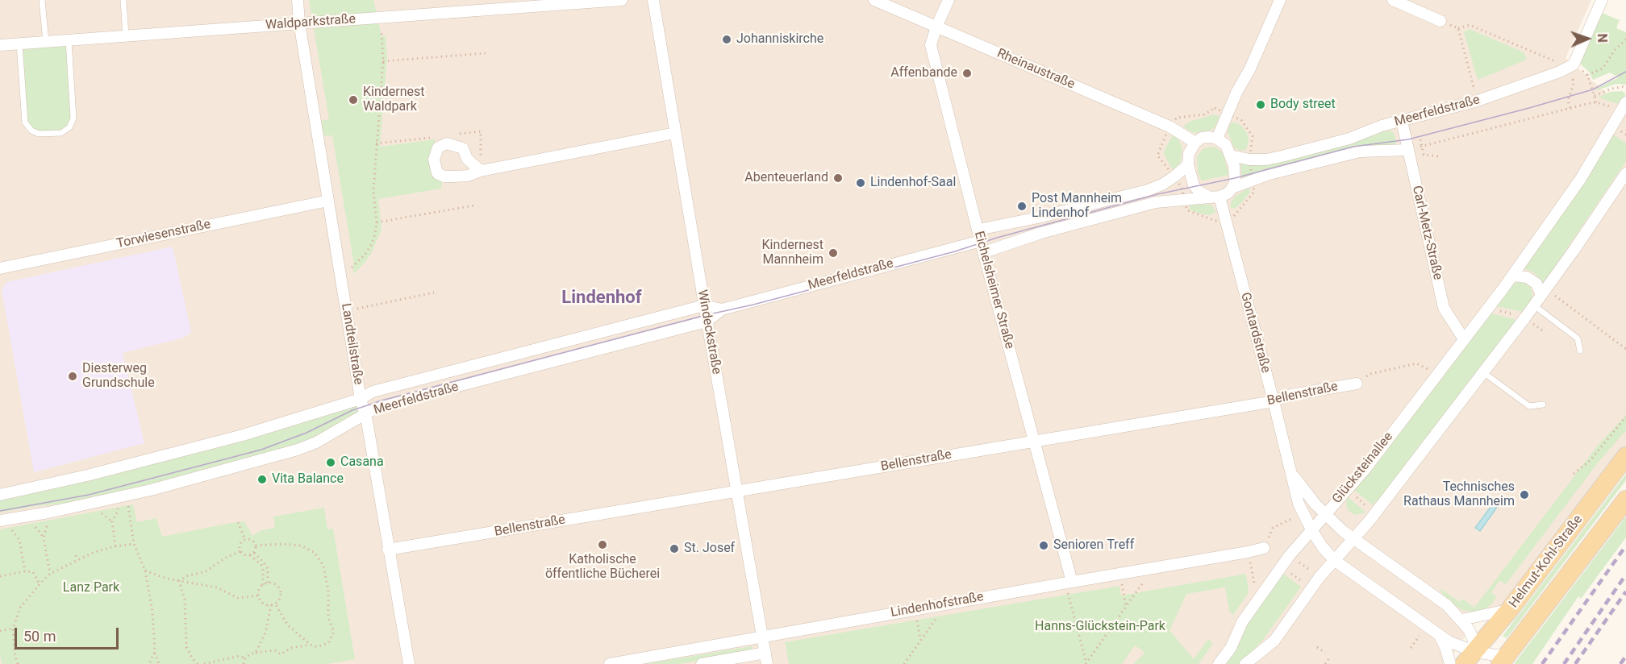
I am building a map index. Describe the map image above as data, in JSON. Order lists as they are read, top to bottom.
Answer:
{
  "streets": {
    "main road": ["Helmut-Kohl-Straße"],
    "street": [
      "Waldparkstraße",
      "Rheinaustraße",
      "Meerfeldstraße",
      "Carl-Metz-Straße",
      "Torwiesenstraße",
      "Eichelsheimer Straße",
      "Windeckstraße",
      "Gontardstraße",
      "Landteilstraße",
      "Bellenstraße",
      "Glücksteinallee",
      "Lindenhofstraße"
    ]
  },
  "crossings": [
    ["Waldparkstraße", "Landteilstraße"],
    ["Rheinaustraße", "Meerfeldstraße"],
    ["Rheinaustraße", "Eichelsheimer Straße"],
    ["Rheinaustraße", "Gontardstraße"],
    ["Meerfeldstraße", "Carl-Metz-Straße"],
    ["Meerfeldstraße", "Eichelsheimer Straße"],
    ["Meerfeldstraße", "Windeckstraße"],
    ["Meerfeldstraße", "Gontardstraße"],
    ["Meerfeldstraße", "Landteilstraße"],
    ["Carl-Metz-Straße", "Glücksteinallee"],
    ["Torwiesenstraße", "Landteilstraße"],
    ["Eichelsheimer Straße", "Bellenstraße"],
    ["Eichelsheimer Straße", "Lindenhofstraße"],
    ["Windeckstraße", "Bellenstraße"],
    ["Windeckstraße", "Lindenhofstraße"],
    ["Gontardstraße", "Bellenstraße"],
    ["Gontardstraße", "Glücksteinallee"],
    ["Gontardstraße", "Helmut-Kohl-Straße"],
    ["Landteilstraße", "Bellenstraße"],
    ["Bellenstraße", "Glücksteinallee"]
  ],
  "districts": ["Lindenhof"],
  "parks": ["Lanz Park", "Hanns-Glückstein-Park"],
  "places": [
    "Johanniskirche",
    "Affenbande",
    "Kindernest Waldpark",
    "Body street",
    "Abenteuerland",
    "Lindenhof-Saal",
    "Post Mannheim Lindenhof",
    "Kindernest Mannheim",
    "Diesterweg Grundschule",
    "Casana",
    "Vita Balance",
    "Technisches Rathaus Mannheim",
    "Katholische öffentliche Bücherei",
    "Senioren Treff",
    "St. Josef"
  ],
  "scale_bar": "50 m",
  "north": "right"
}
